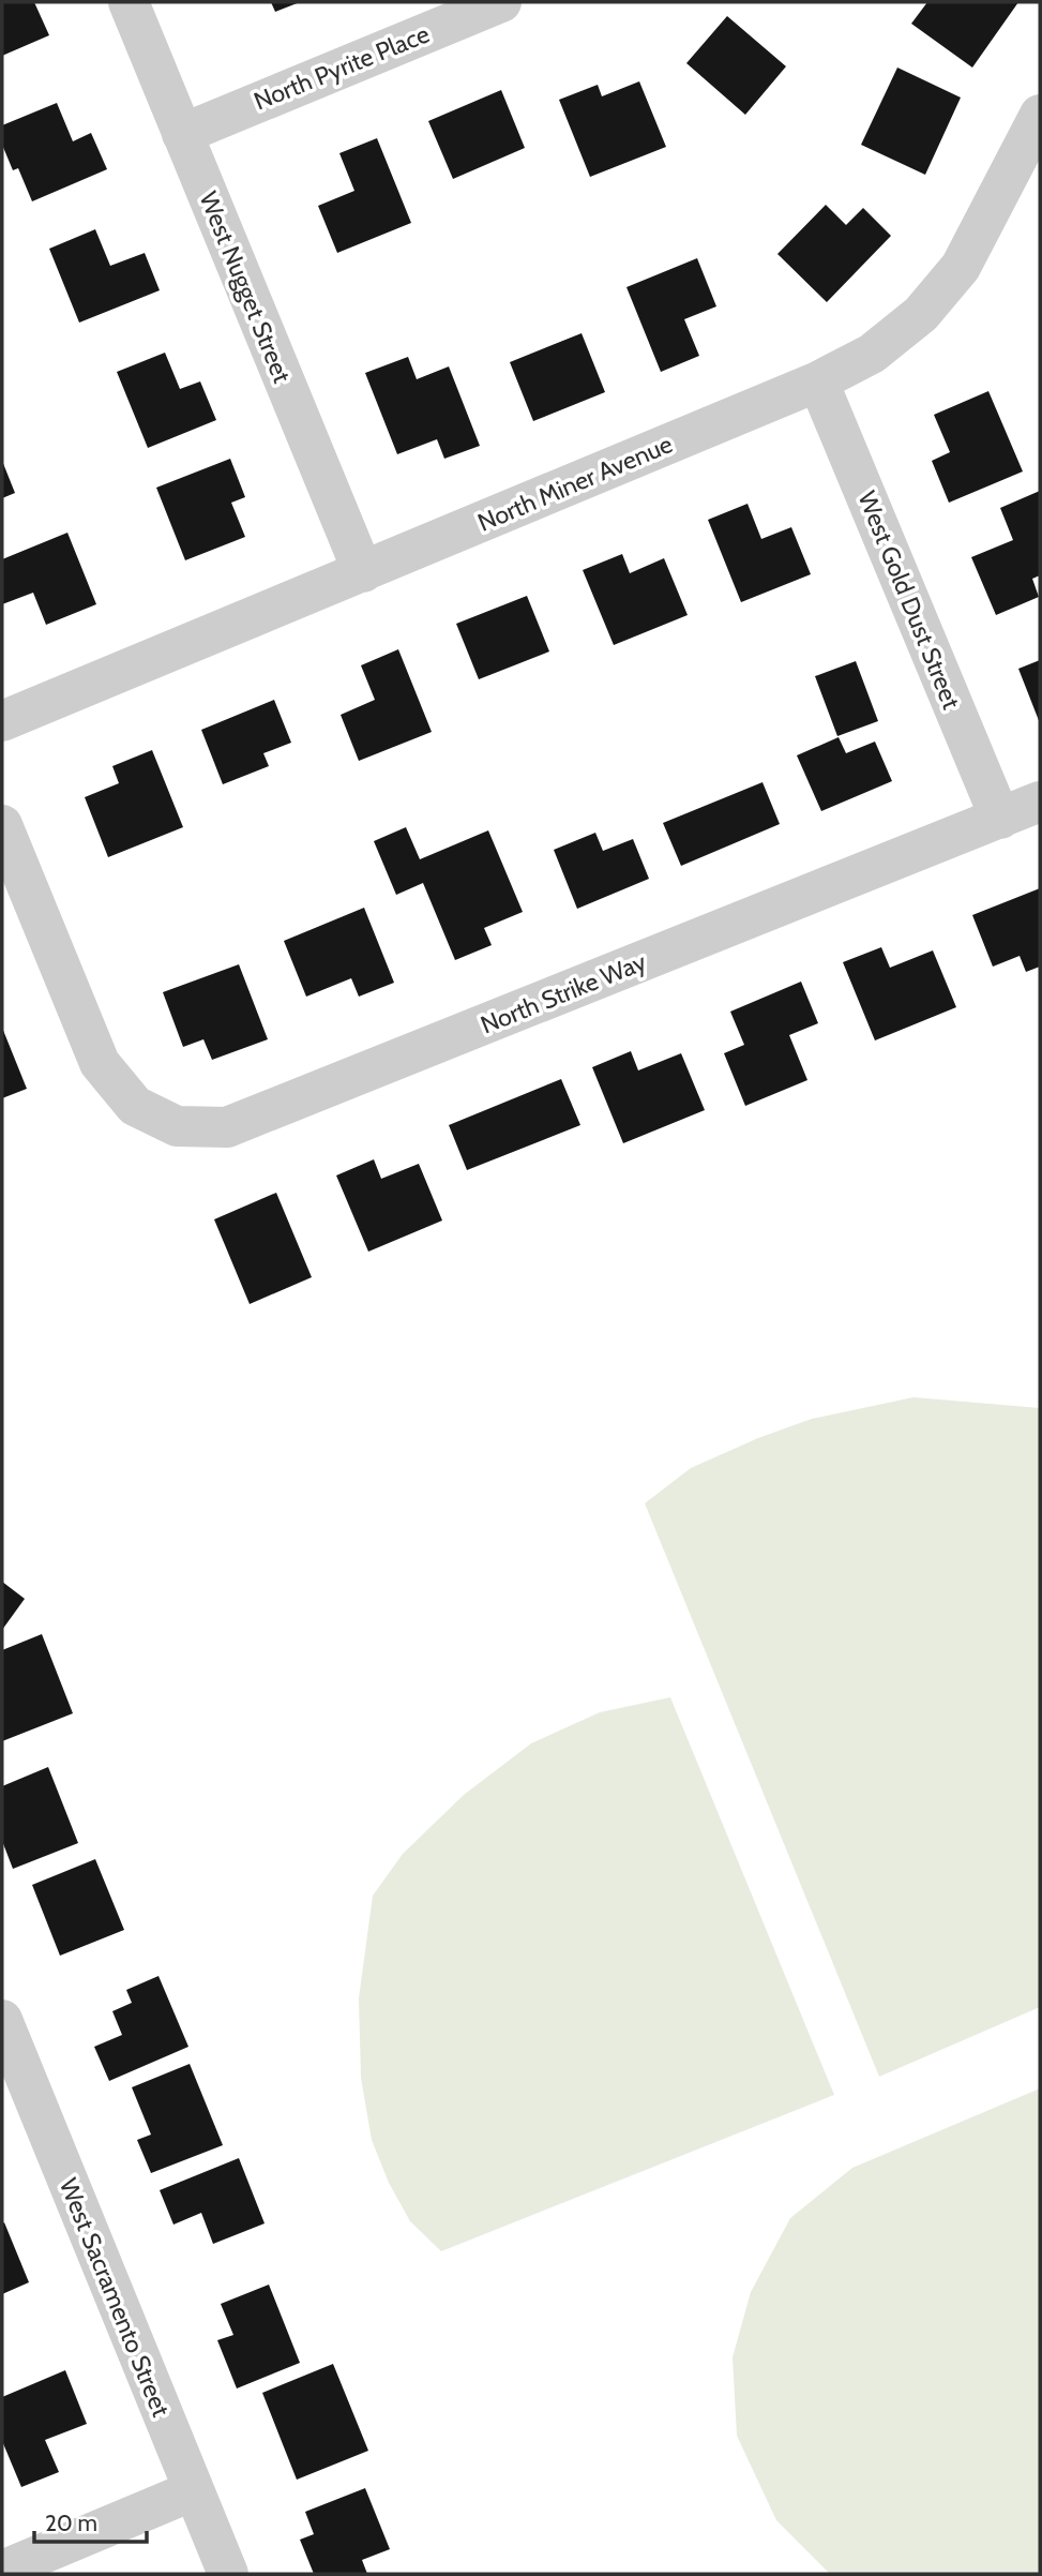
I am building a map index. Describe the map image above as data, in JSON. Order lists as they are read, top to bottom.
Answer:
{
  "streets": {
    "street": [
      "North Pyrite Place",
      "West Nugget Street",
      "North Miner Avenue",
      "West Gold Dust Street",
      "North Strike Way",
      "West Sacramento Street"
    ]
  },
  "crossings": [
    ["North Pyrite Place", "West Nugget Street"],
    ["West Nugget Street", "North Miner Avenue"],
    ["North Miner Avenue", "West Gold Dust Street"],
    ["West Gold Dust Street", "North Strike Way"]
  ],
  "scale_bar": "20 m"
}
